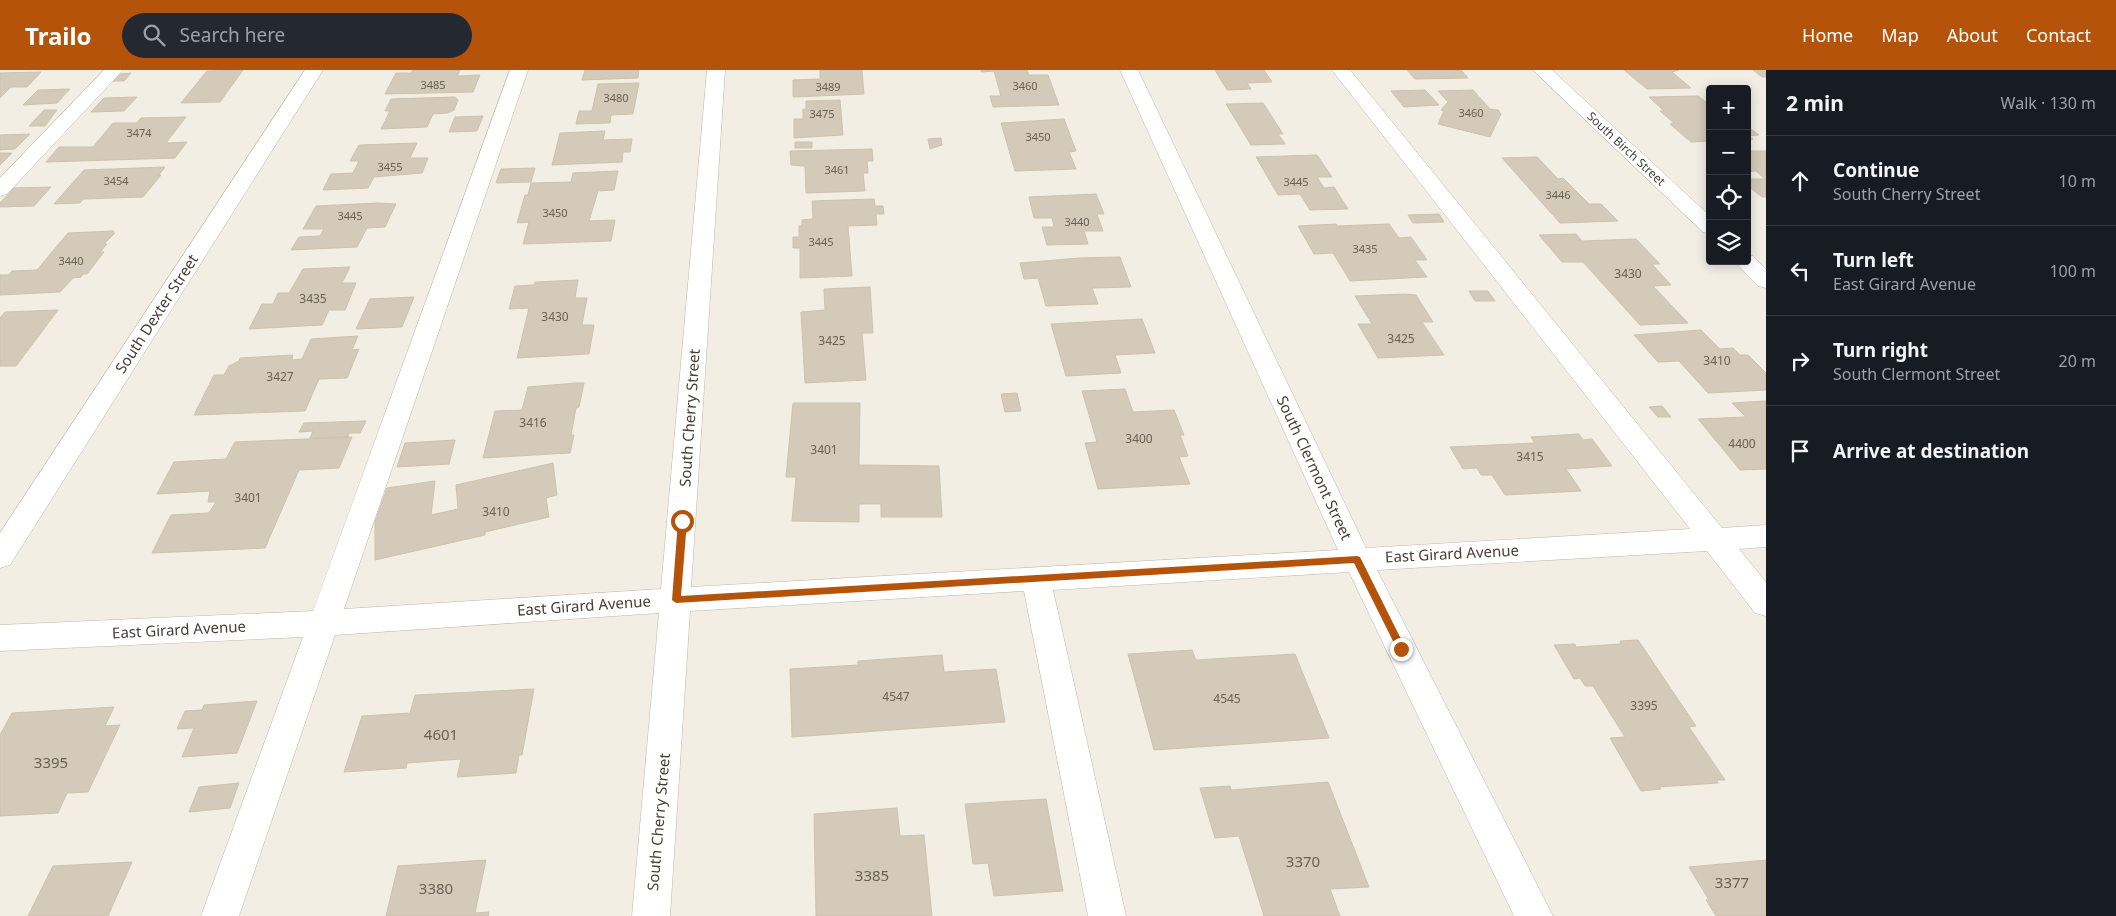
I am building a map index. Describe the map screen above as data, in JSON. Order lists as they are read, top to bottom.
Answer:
{
  "streets": {
    "street": [
      "South Birch Street",
      "South Dexter Street",
      "South Cherry Street",
      "South Clermont Street",
      "East Girard Avenue"
    ]
  },
  "crossings": [
    ["South Cherry Street", "East Girard Avenue"],
    ["South Clermont Street", "East Girard Avenue"]
  ],
  "house_numbers": [
    "3485",
    "3460",
    "3489",
    "3480",
    "3460",
    "3475",
    "3474",
    "3450",
    "3455",
    "3461",
    "3454",
    "3445",
    "3446",
    "3450",
    "3445",
    "3440",
    "3445",
    "3435",
    "3440",
    "3430",
    "3435",
    "3430",
    "3425",
    "3425",
    "3410",
    "3427",
    "3416",
    "3400",
    "4400",
    "3401",
    "3415",
    "3401",
    "3410",
    "4547",
    "4545",
    "3395",
    "4601",
    "3395",
    "3370",
    "3385",
    "3377",
    "3380"
  ],
  "page": {
    "header": "Trailo",
    "search": "Search here",
    "nav": [
      "Home",
      "Map",
      "About",
      "Contact"
    ],
    "heading": ["2 min", "Walk · 130 m"],
    "map_buttons": ["+", "−"],
    "list": [
      ["Continue", "South Cherry Street", "10 m"],
      ["Turn left", "East Girard Avenue", "100 m"],
      ["Turn right", "South Clermont Street", "20 m"],
      "Arrive at destination"
    ]
  }
}
